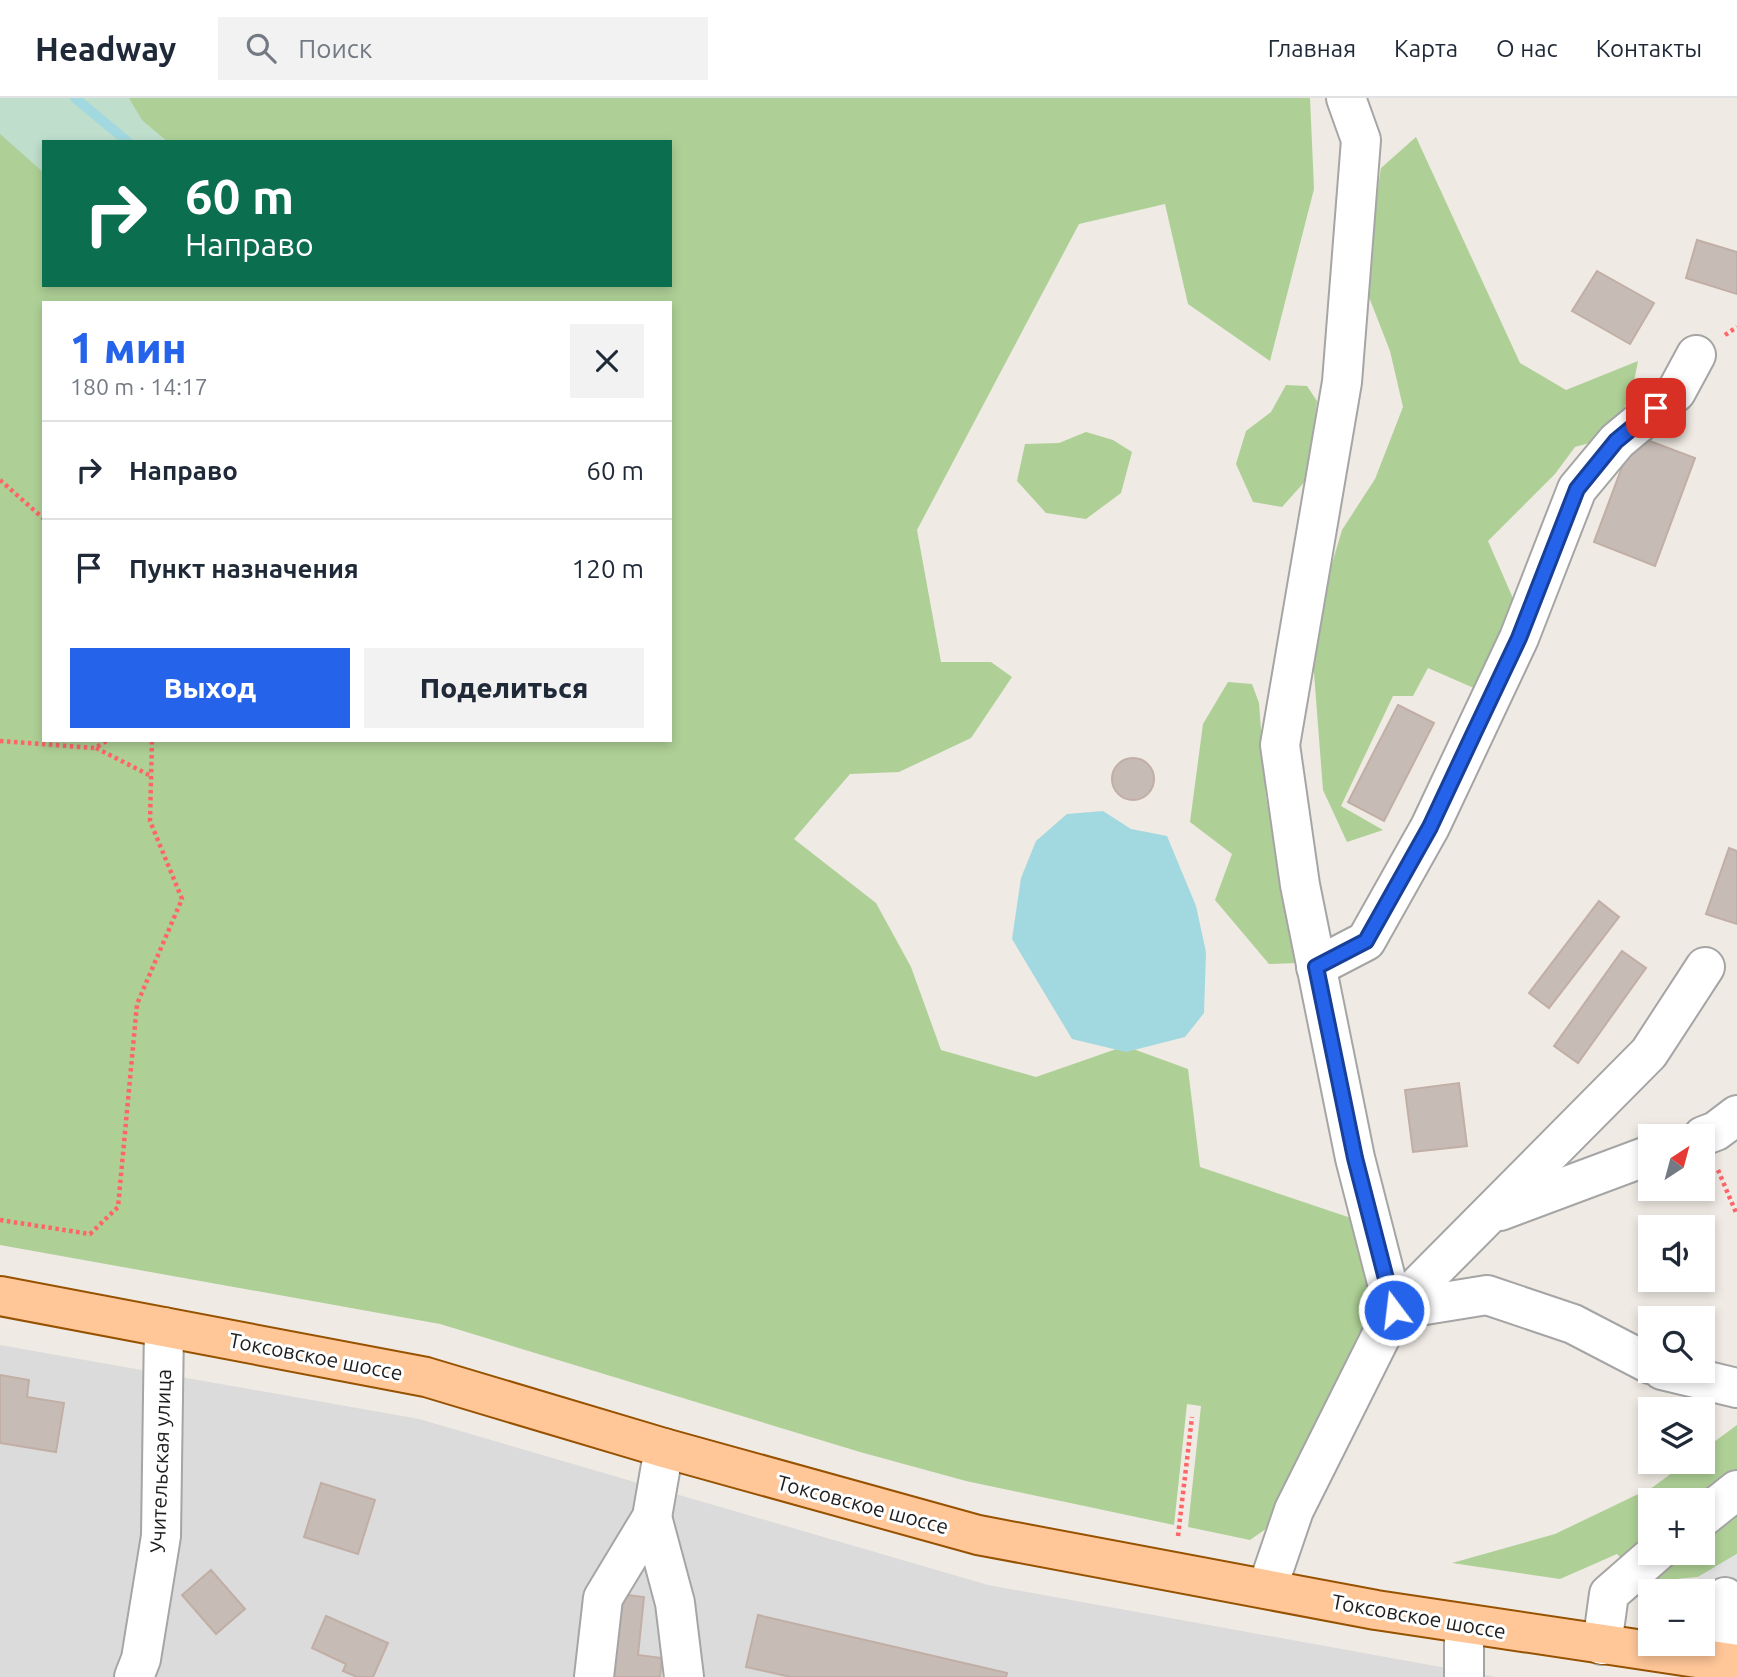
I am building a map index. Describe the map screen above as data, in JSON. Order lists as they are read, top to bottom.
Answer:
{
  "streets": {
    "main road": ["Токсовское шоссе"],
    "street": ["Учительская улица"]
  },
  "crossings": [
    ["Токсовское шоссе", "Учительская улица"]
  ],
  "north": "top right",
  "page": {
    "header": "Headway",
    "search": "Поиск",
    "nav": [
      "Главная",
      "Карта",
      "О нас",
      "Контакты"
    ],
    "turn": ["60 m", "Направо"],
    "heading": ["1 мин", "180 m · 14:17"],
    "list": [
      {
        "name": "Направо",
        "value": "60 m"
      },
      {
        "name": "Пункт назначения",
        "value": "120 m"
      }
    ],
    "buttons": ["Выход", "Поделиться"],
    "map_buttons": ["+", "−"]
  }
}
